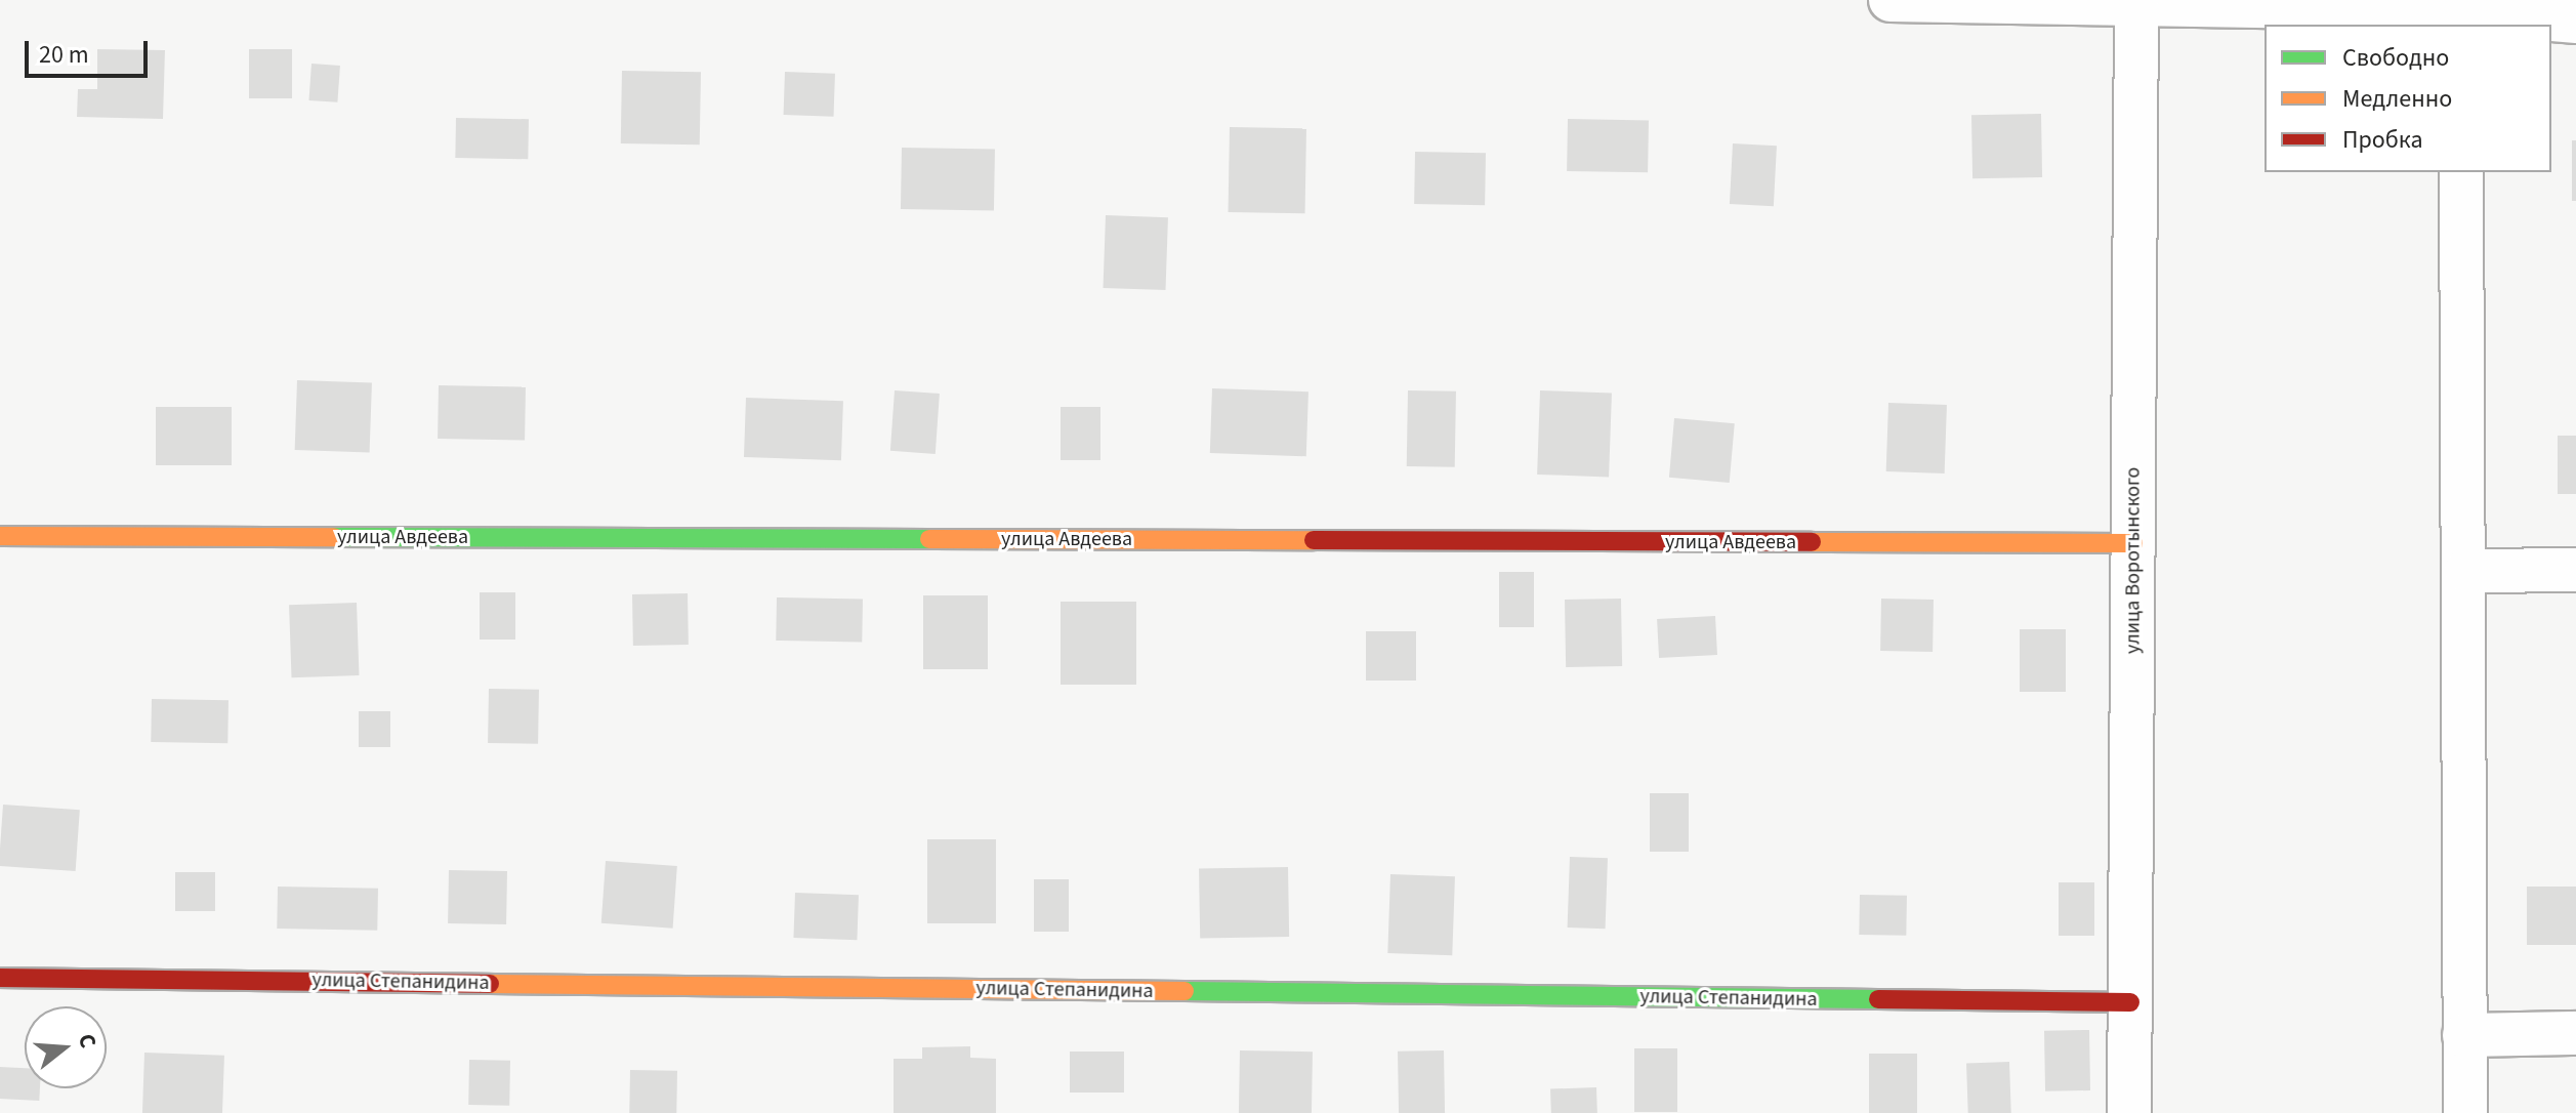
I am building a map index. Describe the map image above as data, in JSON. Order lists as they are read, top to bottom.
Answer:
{
  "streets": {
    "street": ["улица Авдеева", "улица Воротынского", "улица Степанидина"]
  },
  "crossings": [
    ["улица Авдеева", "улица Воротынского"],
    ["улица Воротынского", "улица Степанидина"]
  ],
  "legend": ["Свободно", "Медленно", "Пробка"],
  "scale_bar": "20 m",
  "north": "right"
}
